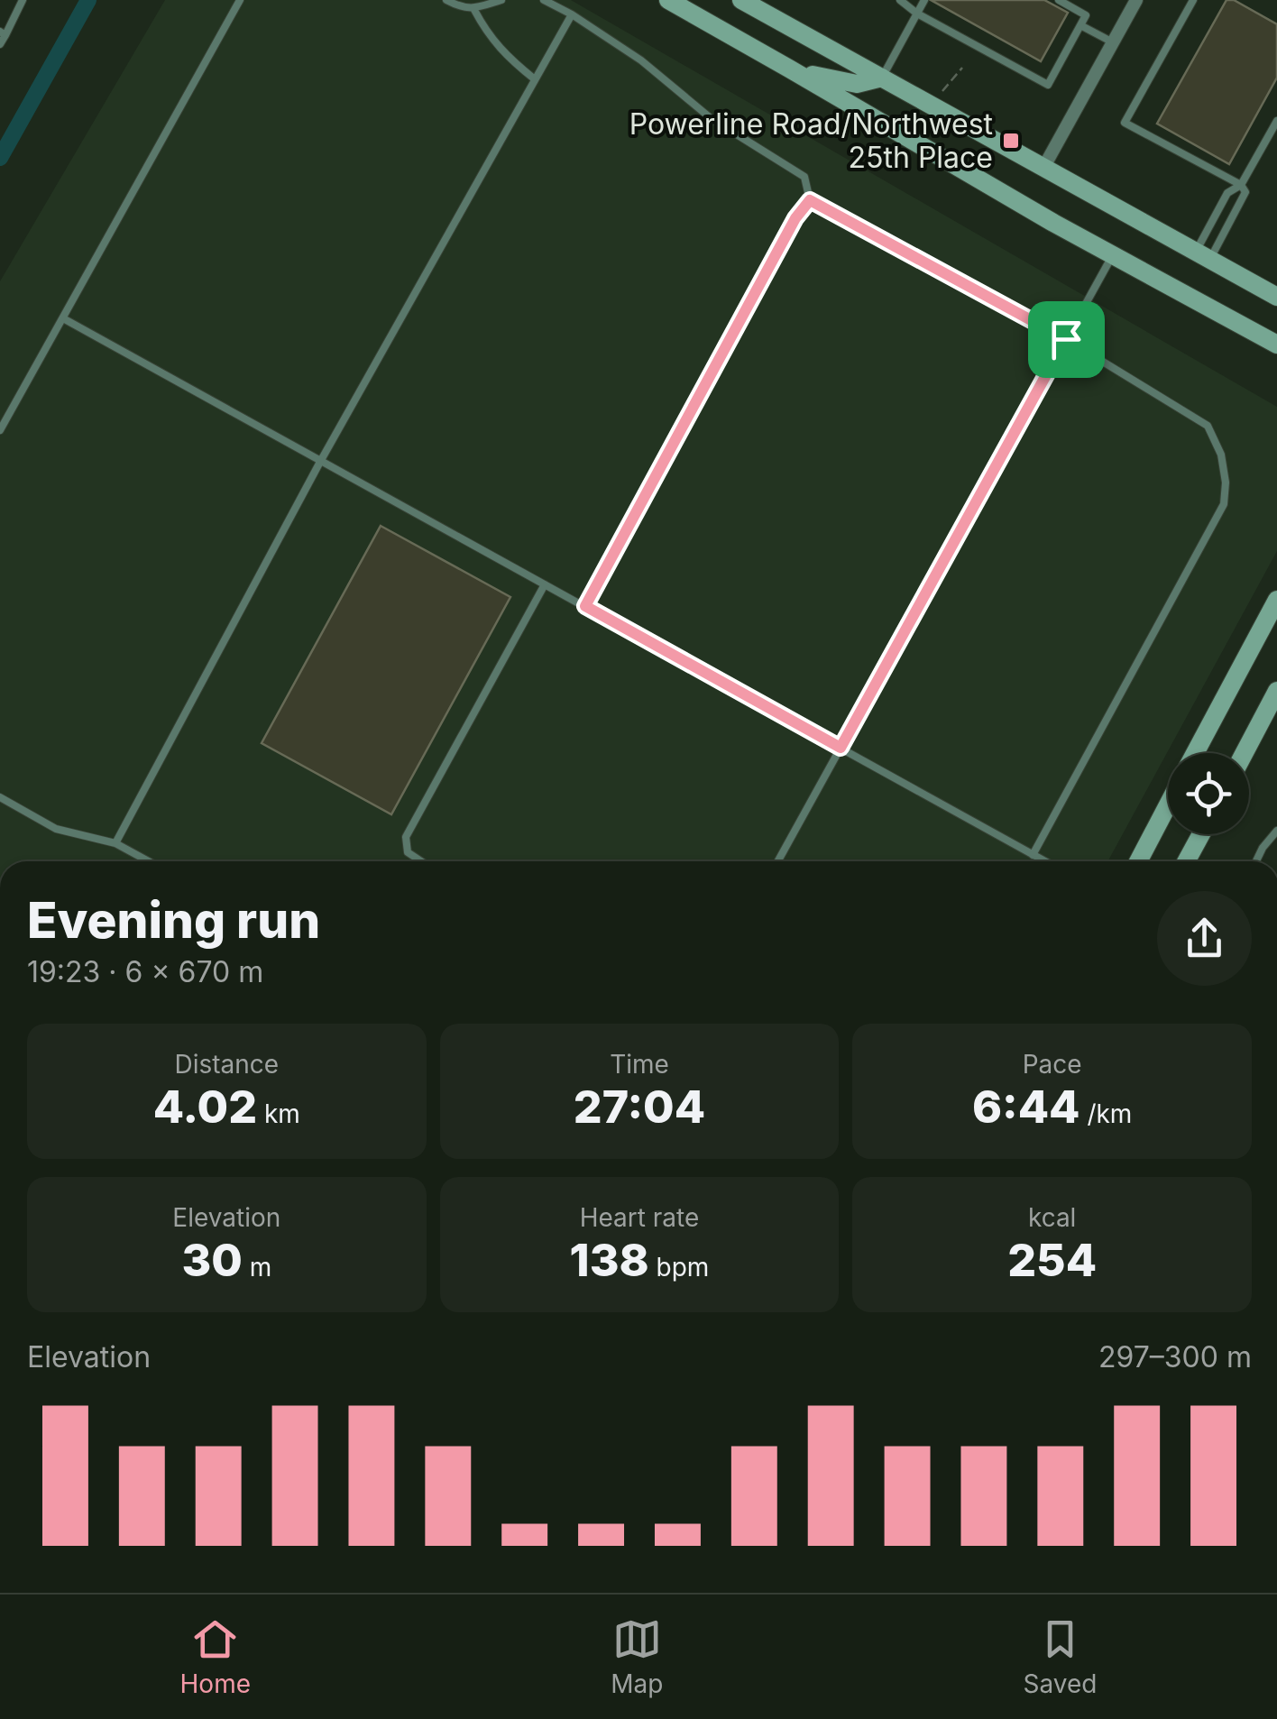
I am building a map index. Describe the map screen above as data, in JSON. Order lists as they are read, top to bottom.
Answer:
{
  "places": {
    "transit": ["Powerline Road/Northwest 25th Place"]
  },
  "page": {
    "heading": ["Evening run", "19:23 · 6 × 670 m"],
    "stats": [
      ["Distance", "4.02 km"],
      ["Time", "27:04"],
      ["Pace", "6:44 /km"],
      ["Elevation", "30 m"],
      ["Heart rate", "138 bpm"],
      ["kcal", "254"]
    ],
    "chart": ["Elevation", "297–300 m"],
    "tabs": ["Home", "Map", "Saved"]
  }
}
